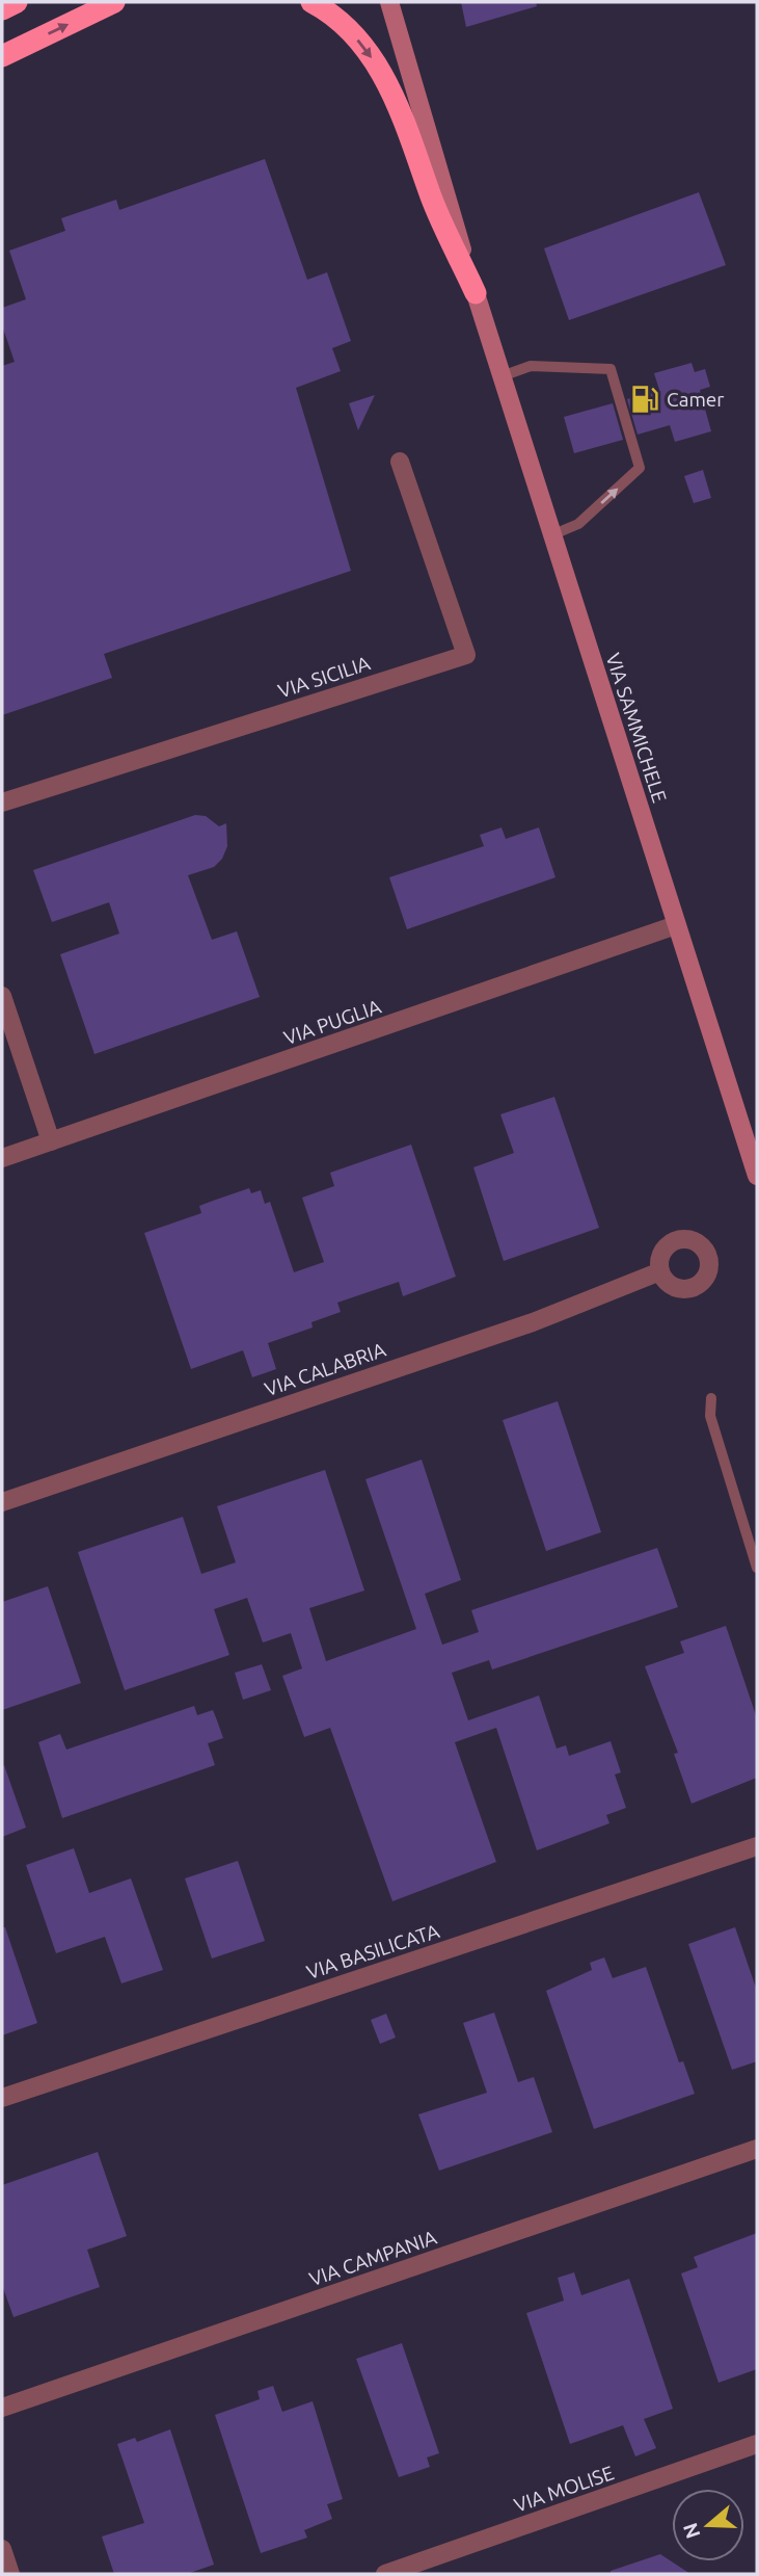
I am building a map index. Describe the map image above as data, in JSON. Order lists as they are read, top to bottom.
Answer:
{
  "streets": {
    "main road": ["VIA SAMMICHELE"],
    "street": [
      "VIA SICILIA",
      "VIA PUGLIA",
      "VIA CALABRIA",
      "VIA BASILICATA",
      "VIA CAMPANIA",
      "VIA MOLISE"
    ]
  },
  "crossings": [
    ["VIA SAMMICHELE", "VIA PUGLIA"]
  ],
  "places": {
    "fuel station": ["Camer"]
  },
  "north": "left"
}
